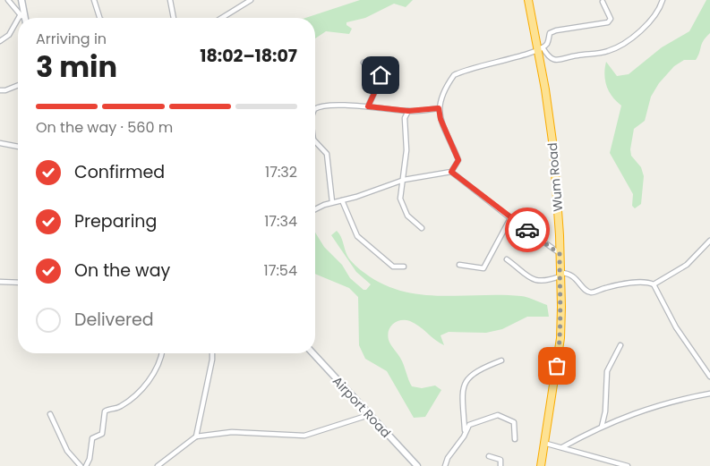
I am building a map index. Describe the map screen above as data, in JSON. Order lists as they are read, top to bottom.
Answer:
{
  "streets": {
    "highway": ["Wum Road"],
    "main road": ["Airport Road"]
  },
  "page": {
    "heading": ["3 min", "Arriving in", "18:02–18:07"],
    "bar": "On the way · 560 m",
    "list": [
      ["Confirmed", "17:32"],
      ["Preparing", "17:34"],
      ["On the way", "17:54"],
      "Delivered"
    ]
  }
}
